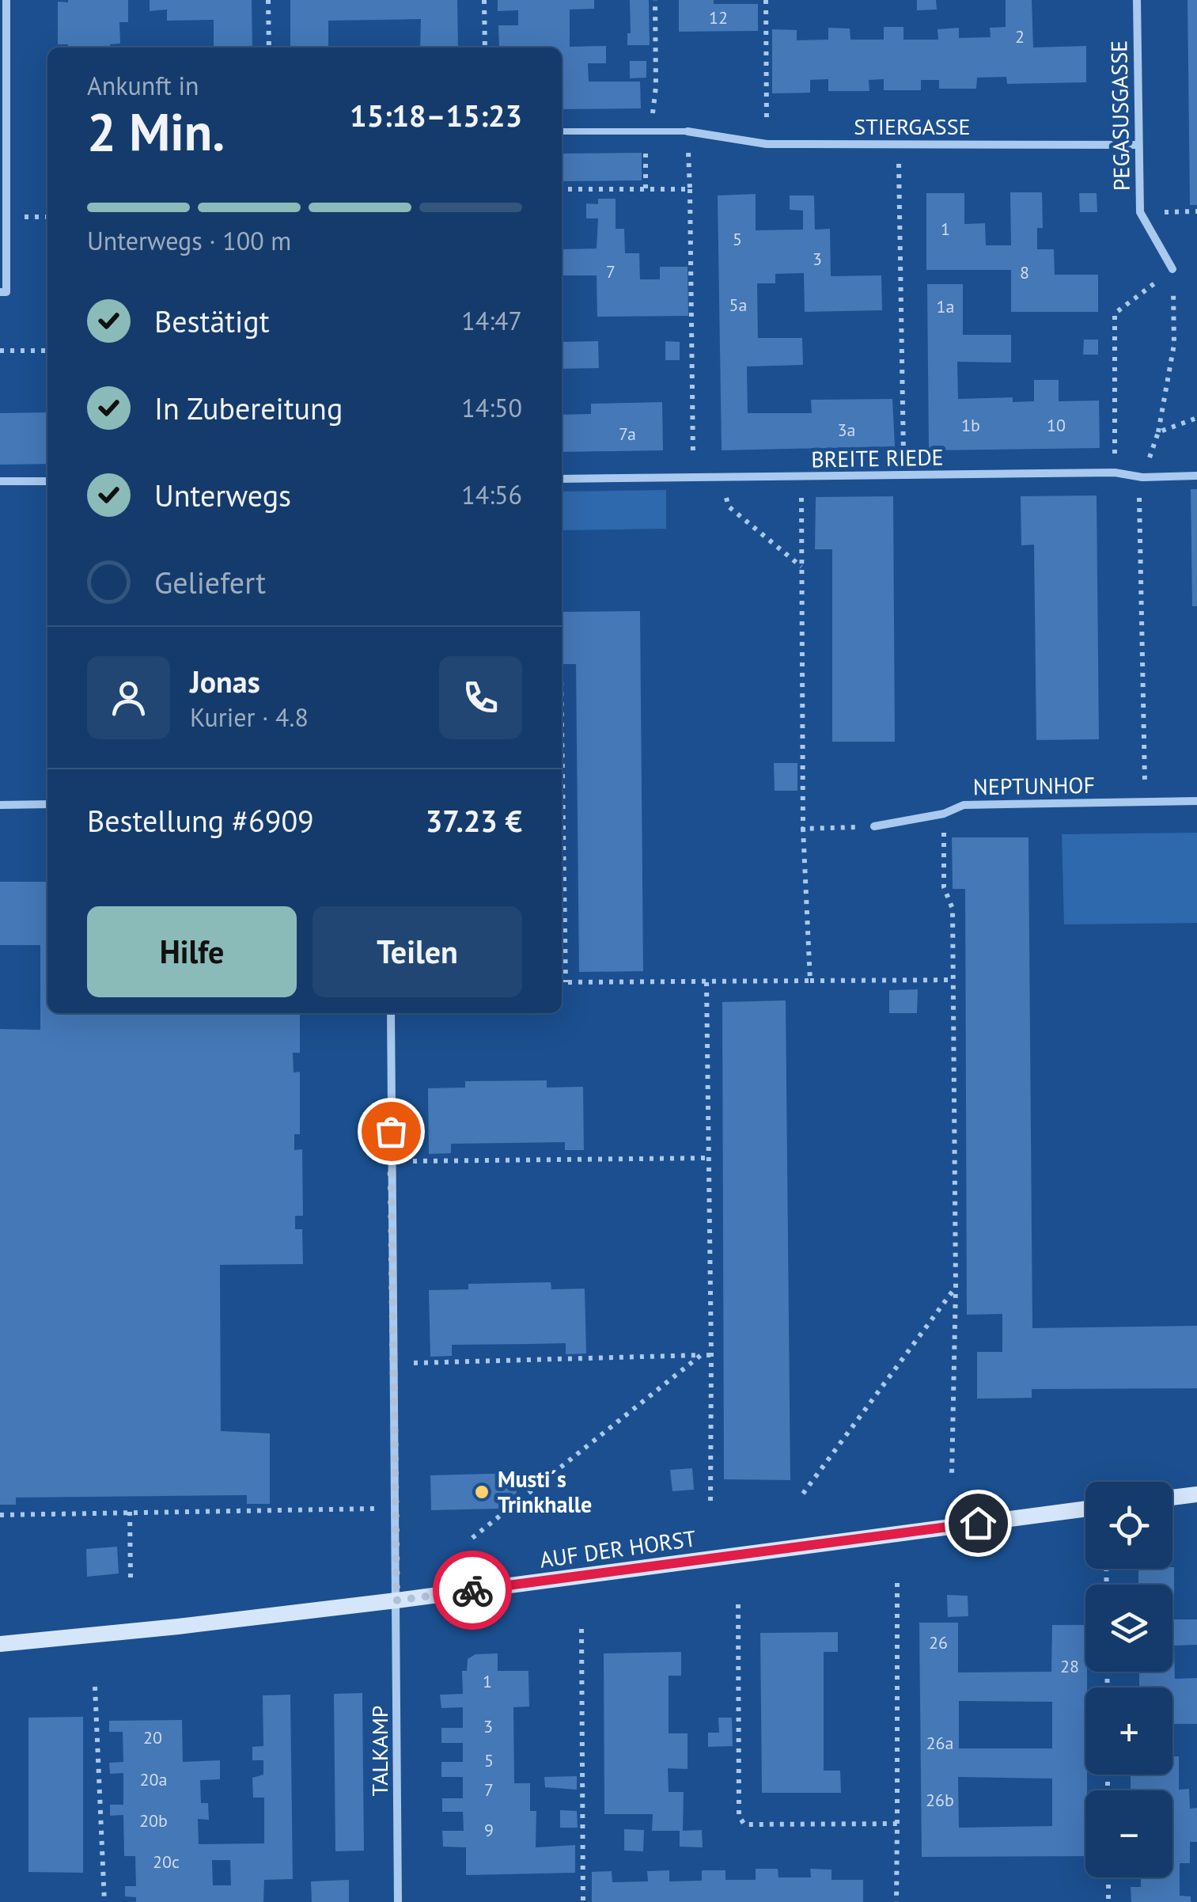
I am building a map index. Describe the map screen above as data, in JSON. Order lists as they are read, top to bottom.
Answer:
{
  "streets": {
    "street": [
      "PEGASUSGASSE",
      "STIERGASSE",
      "BREITE RIEDE",
      "NEPTUNHOF",
      "AUF DER HORST",
      "TALKAMP"
    ]
  },
  "crossings": [
    ["PEGASUSGASSE", "STIERGASSE"],
    ["AUF DER HORST", "TALKAMP"]
  ],
  "places": ["Musti´s Trinkhalle"],
  "house_numbers": [
    "12",
    "2",
    "1",
    "5",
    "3",
    "7",
    "8",
    "5a",
    "1a",
    "1b",
    "10",
    "3a",
    "7a",
    "26",
    "28",
    "1",
    "3",
    "20",
    "26a",
    "5",
    "20a",
    "7",
    "26b",
    "20b",
    "9",
    "20c"
  ],
  "page": {
    "heading": ["2 Min.", "Ankunft in", "15:18–15:23"],
    "panel": [
      "Jonas",
      "Kurier · 4.8",
      "Bestellung #6909",
      "37.23 €"
    ],
    "bar": "Unterwegs · 100 m",
    "list": [
      ["Bestätigt", "14:47"],
      ["In Zubereitung", "14:50"],
      ["Unterwegs", "14:56"],
      "Geliefert"
    ],
    "buttons": ["Hilfe", "Teilen"],
    "map_buttons": ["+", "−"]
  }
}
